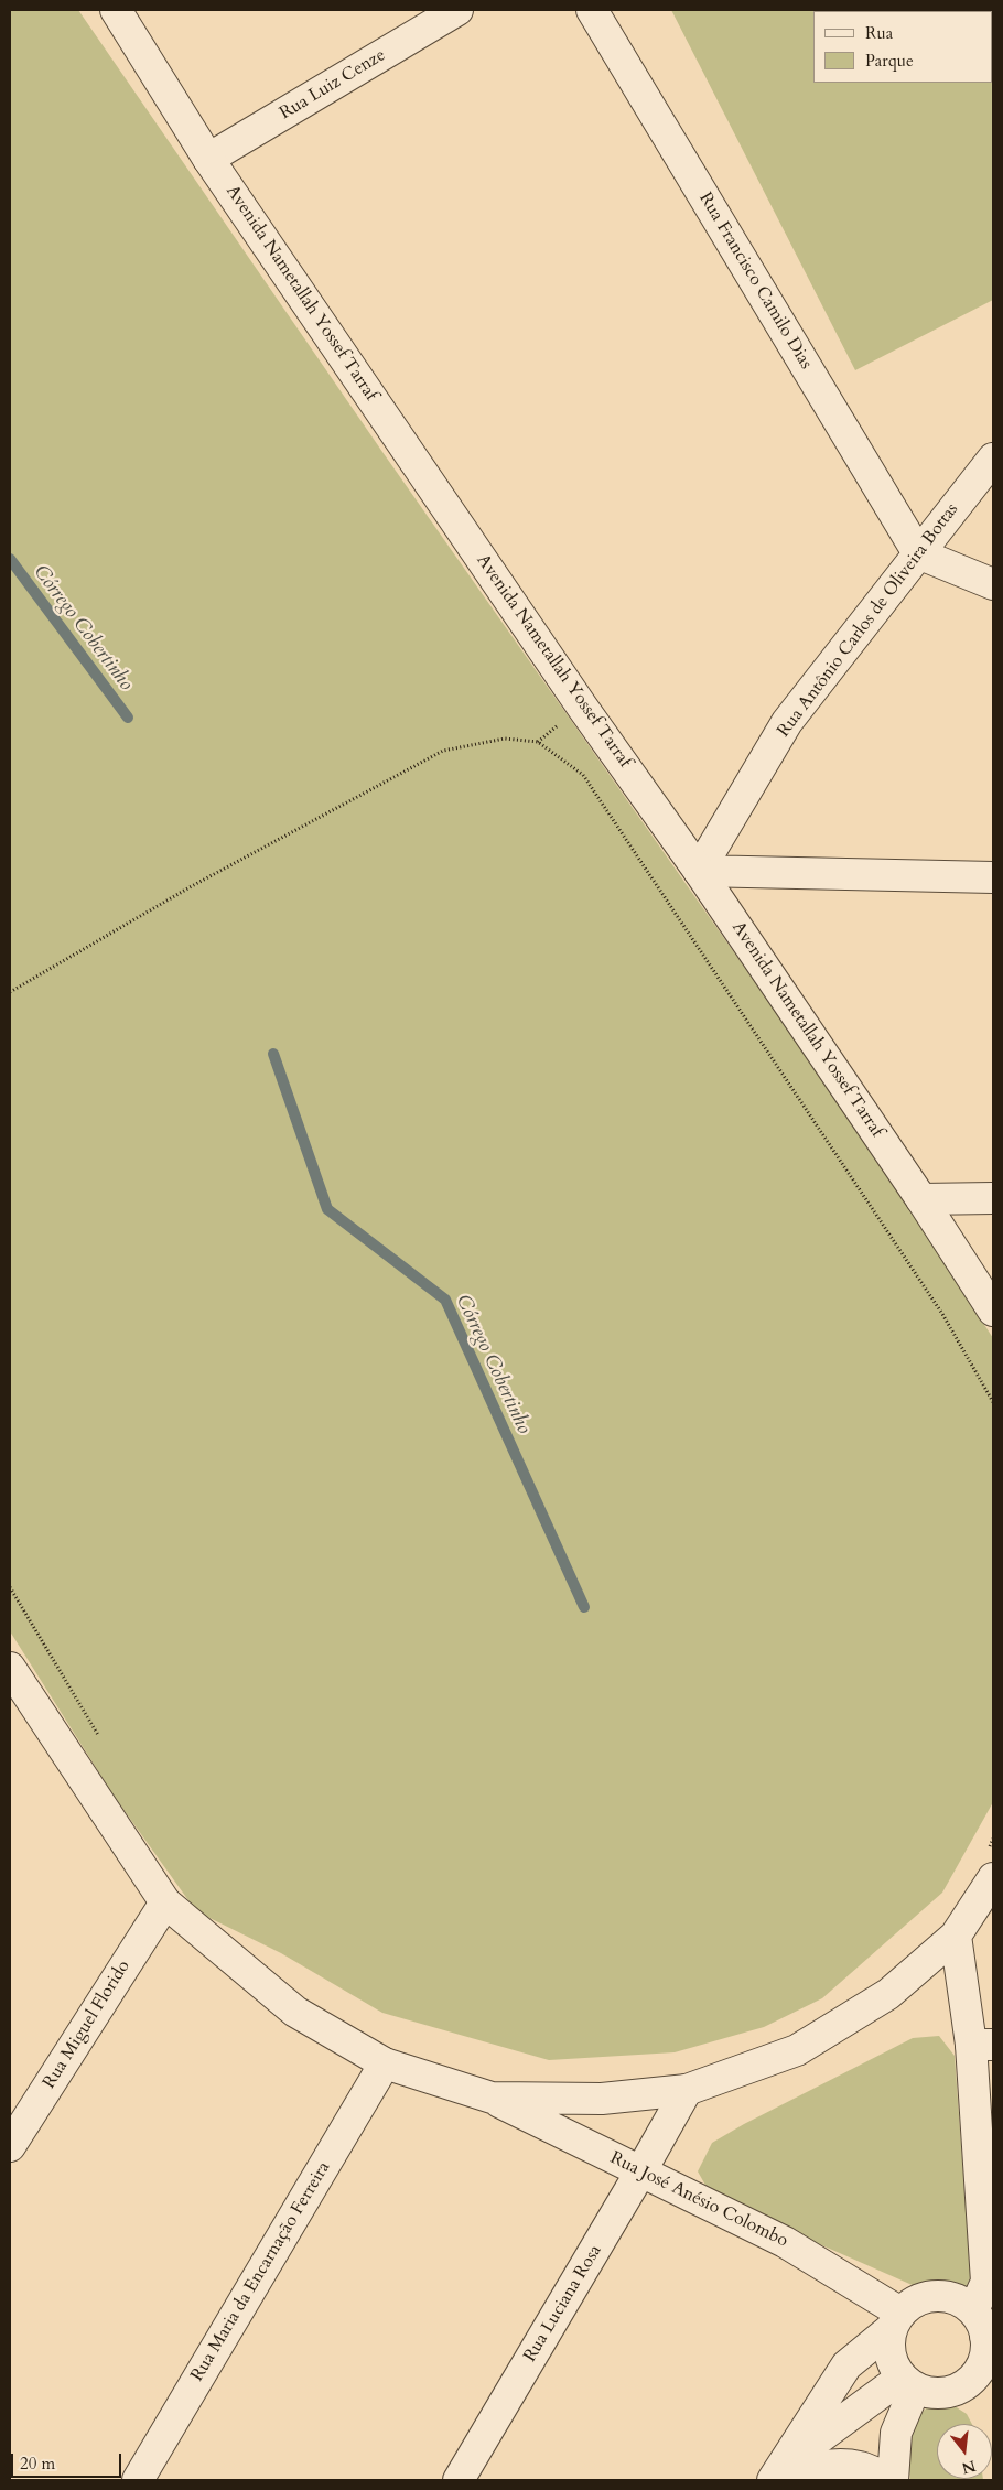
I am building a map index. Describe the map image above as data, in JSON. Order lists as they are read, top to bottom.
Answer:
{
  "streets": {
    "street": [
      "Rua Luiz Cenze",
      "Rua Francisco Camilo Dias",
      "Avenida Nametallah Yossef Tarraf",
      "Rua Antônio Carlos de Oliveira Bottas",
      "Rua Miguel Florido",
      "Rua José Anésio Colombo",
      "Rua Maria da Encarnação Ferreira",
      "Rua Luciana Rosa"
    ]
  },
  "crossings": [
    ["Rua Luiz Cenze", "Avenida Nametallah Yossef Tarraf"],
    ["Rua Francisco Camilo Dias", "Rua Antônio Carlos de Oliveira Bottas"],
    ["Avenida Nametallah Yossef Tarraf", "Rua Antônio Carlos de Oliveira Bottas"],
    ["Rua José Anésio Colombo", "Rua Luciana Rosa"]
  ],
  "water": ["Córrego Cobertinho"],
  "legend": ["Rua", "Parque"],
  "scale_bar": "20 m",
  "north": "bottom"
}
